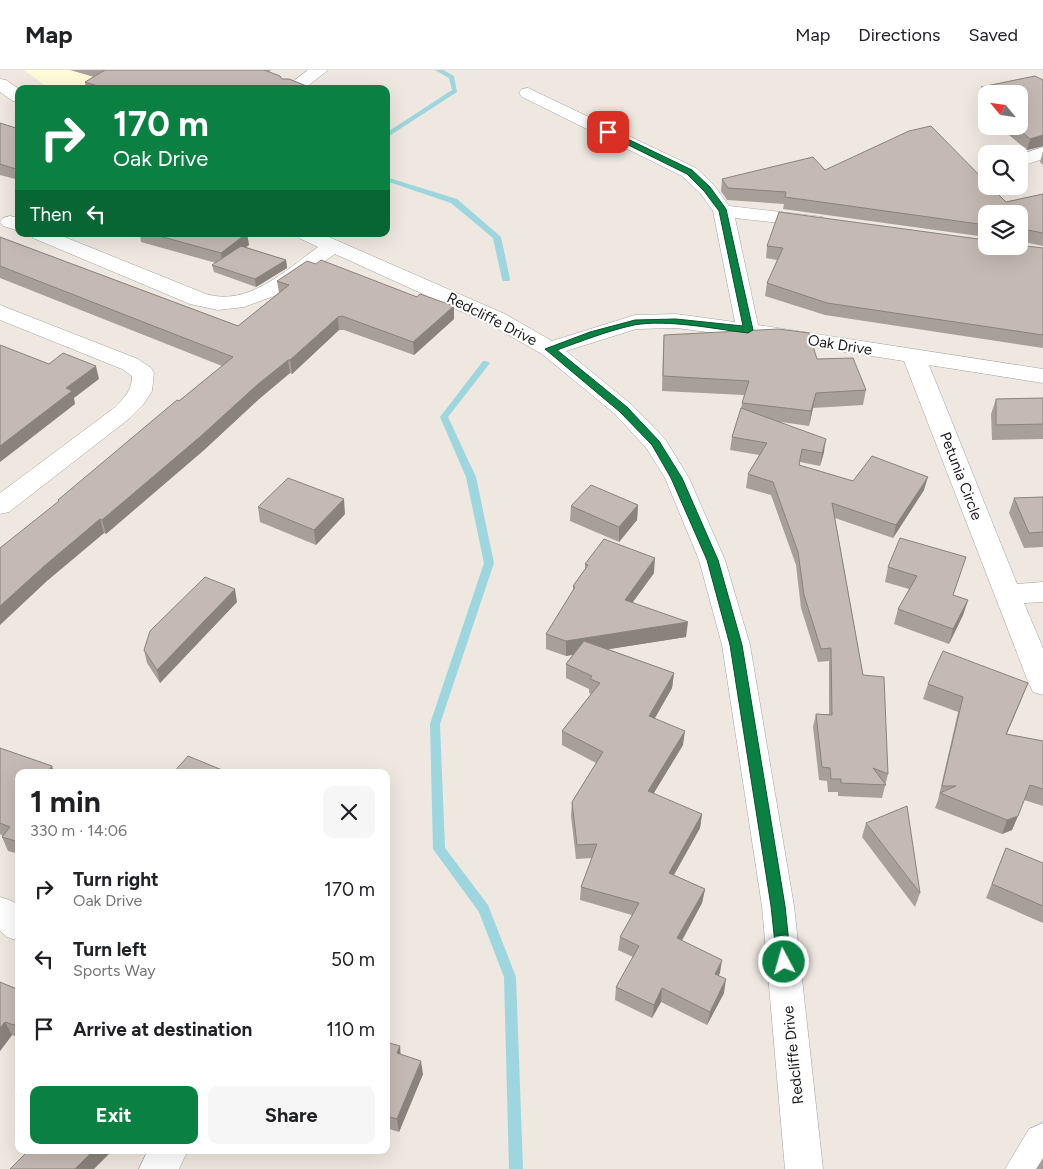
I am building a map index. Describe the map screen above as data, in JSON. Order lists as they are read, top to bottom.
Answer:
{
  "streets": {
    "street": ["Redcliffe Drive", "Oak Drive", "Petunia Circle"]
  },
  "crossings": [
    ["Redcliffe Drive", "Oak Drive"],
    ["Oak Drive", "Petunia Circle"]
  ],
  "north": "top left",
  "page": {
    "header": "Map",
    "nav": ["Map", "Directions", "Saved"],
    "turn": ["170 m", "Oak Drive"],
    "then": "Then",
    "heading": ["1 min", "330 m · 14:06"],
    "list": [
      {
        "name": "Turn right",
        "note": "Oak Drive",
        "value": "170 m"
      },
      {
        "name": "Turn left",
        "note": "Sports Way",
        "value": "50 m"
      },
      {
        "name": "Arrive at destination",
        "value": "110 m"
      }
    ],
    "buttons": ["Exit", "Share"]
  }
}
